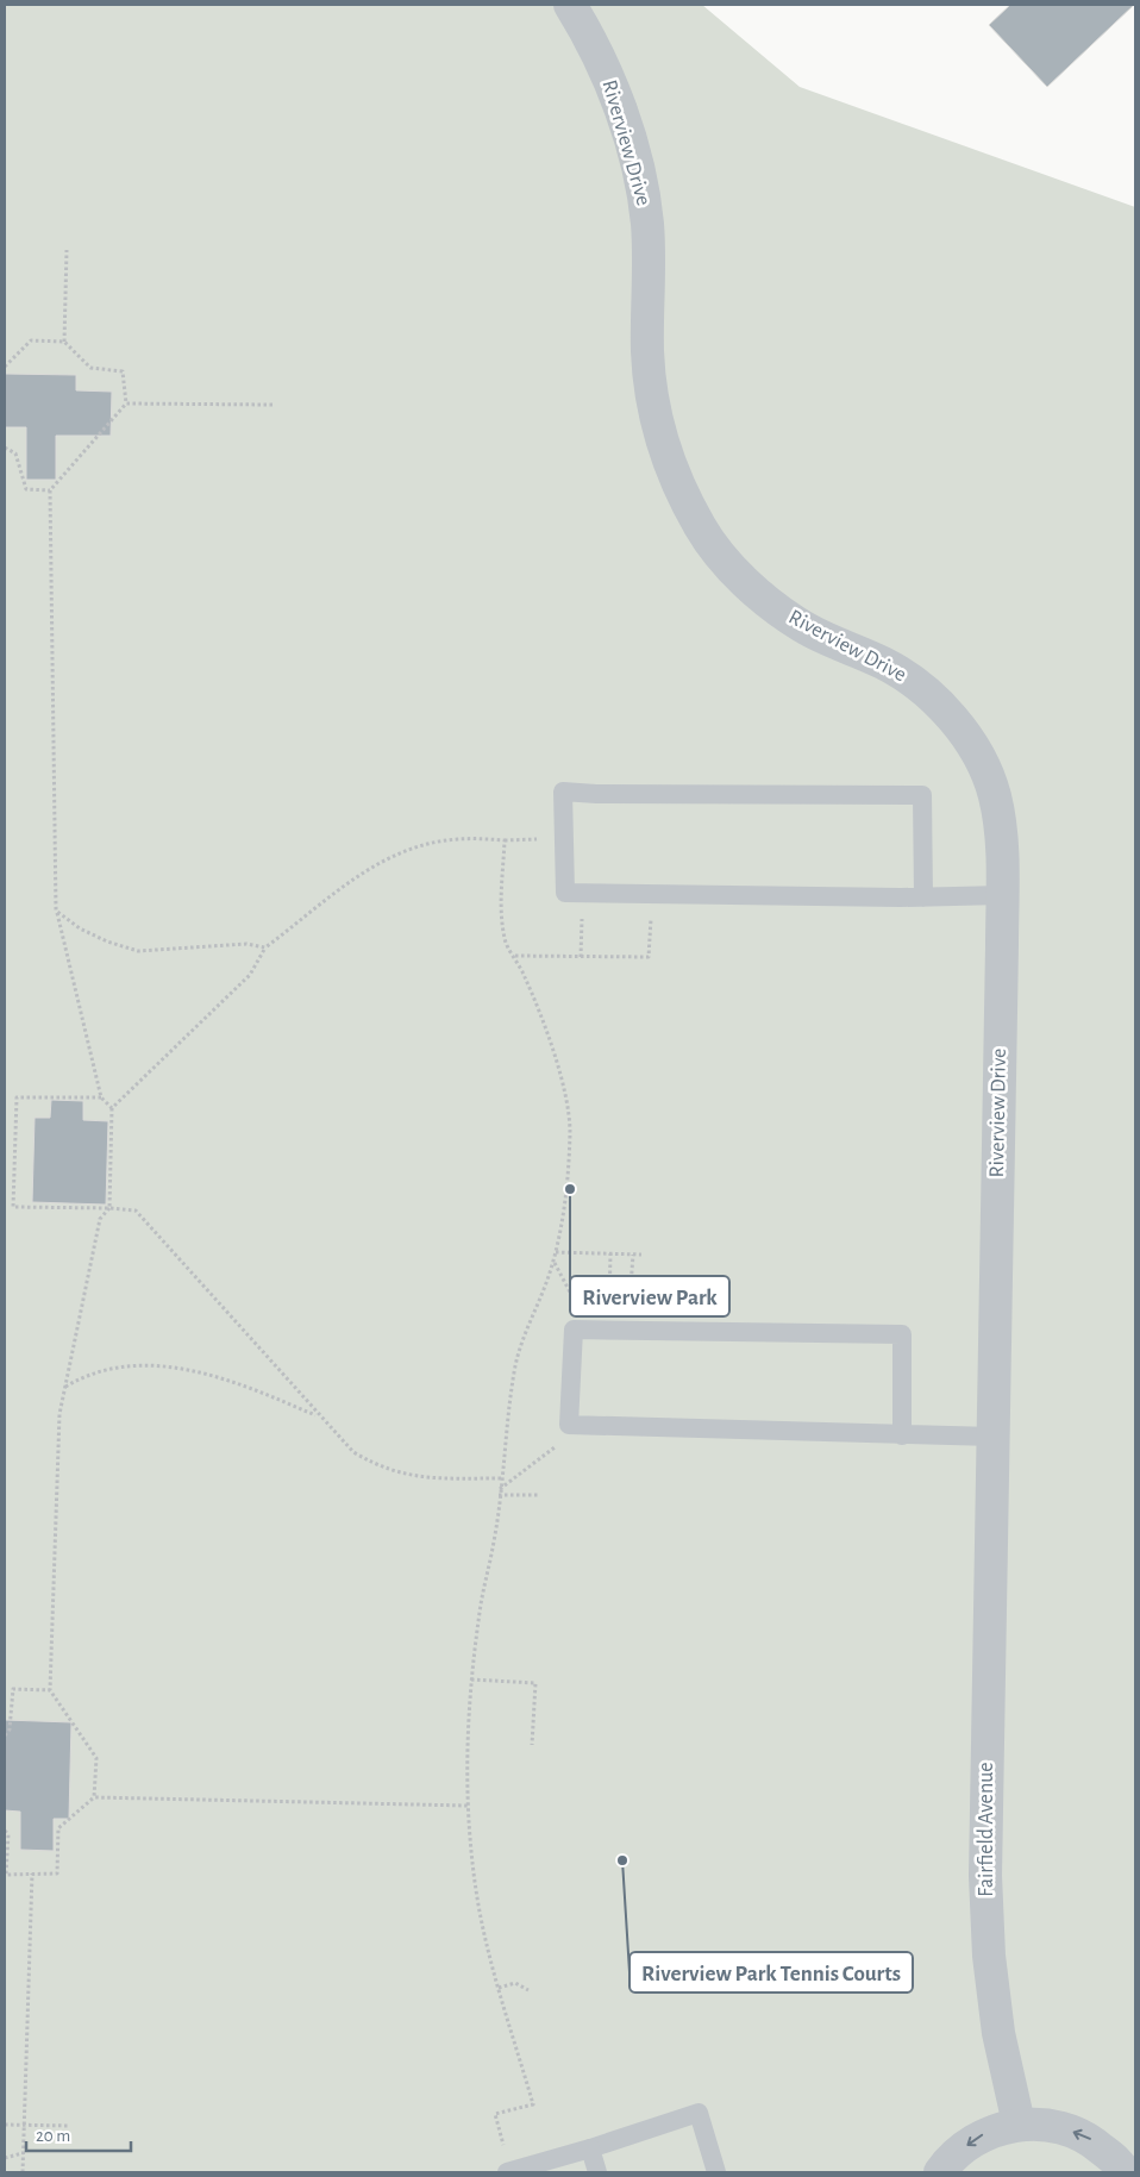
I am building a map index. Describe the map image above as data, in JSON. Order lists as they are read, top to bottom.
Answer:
{
  "streets": {
    "street": ["Riverview Drive", "Fairfield Avenue"]
  },
  "crossings": [
    ["Riverview Drive", "Fairfield Avenue"]
  ],
  "places": ["Riverview Park", "Riverview Park Tennis Courts"],
  "scale_bar": "20 m"
}
